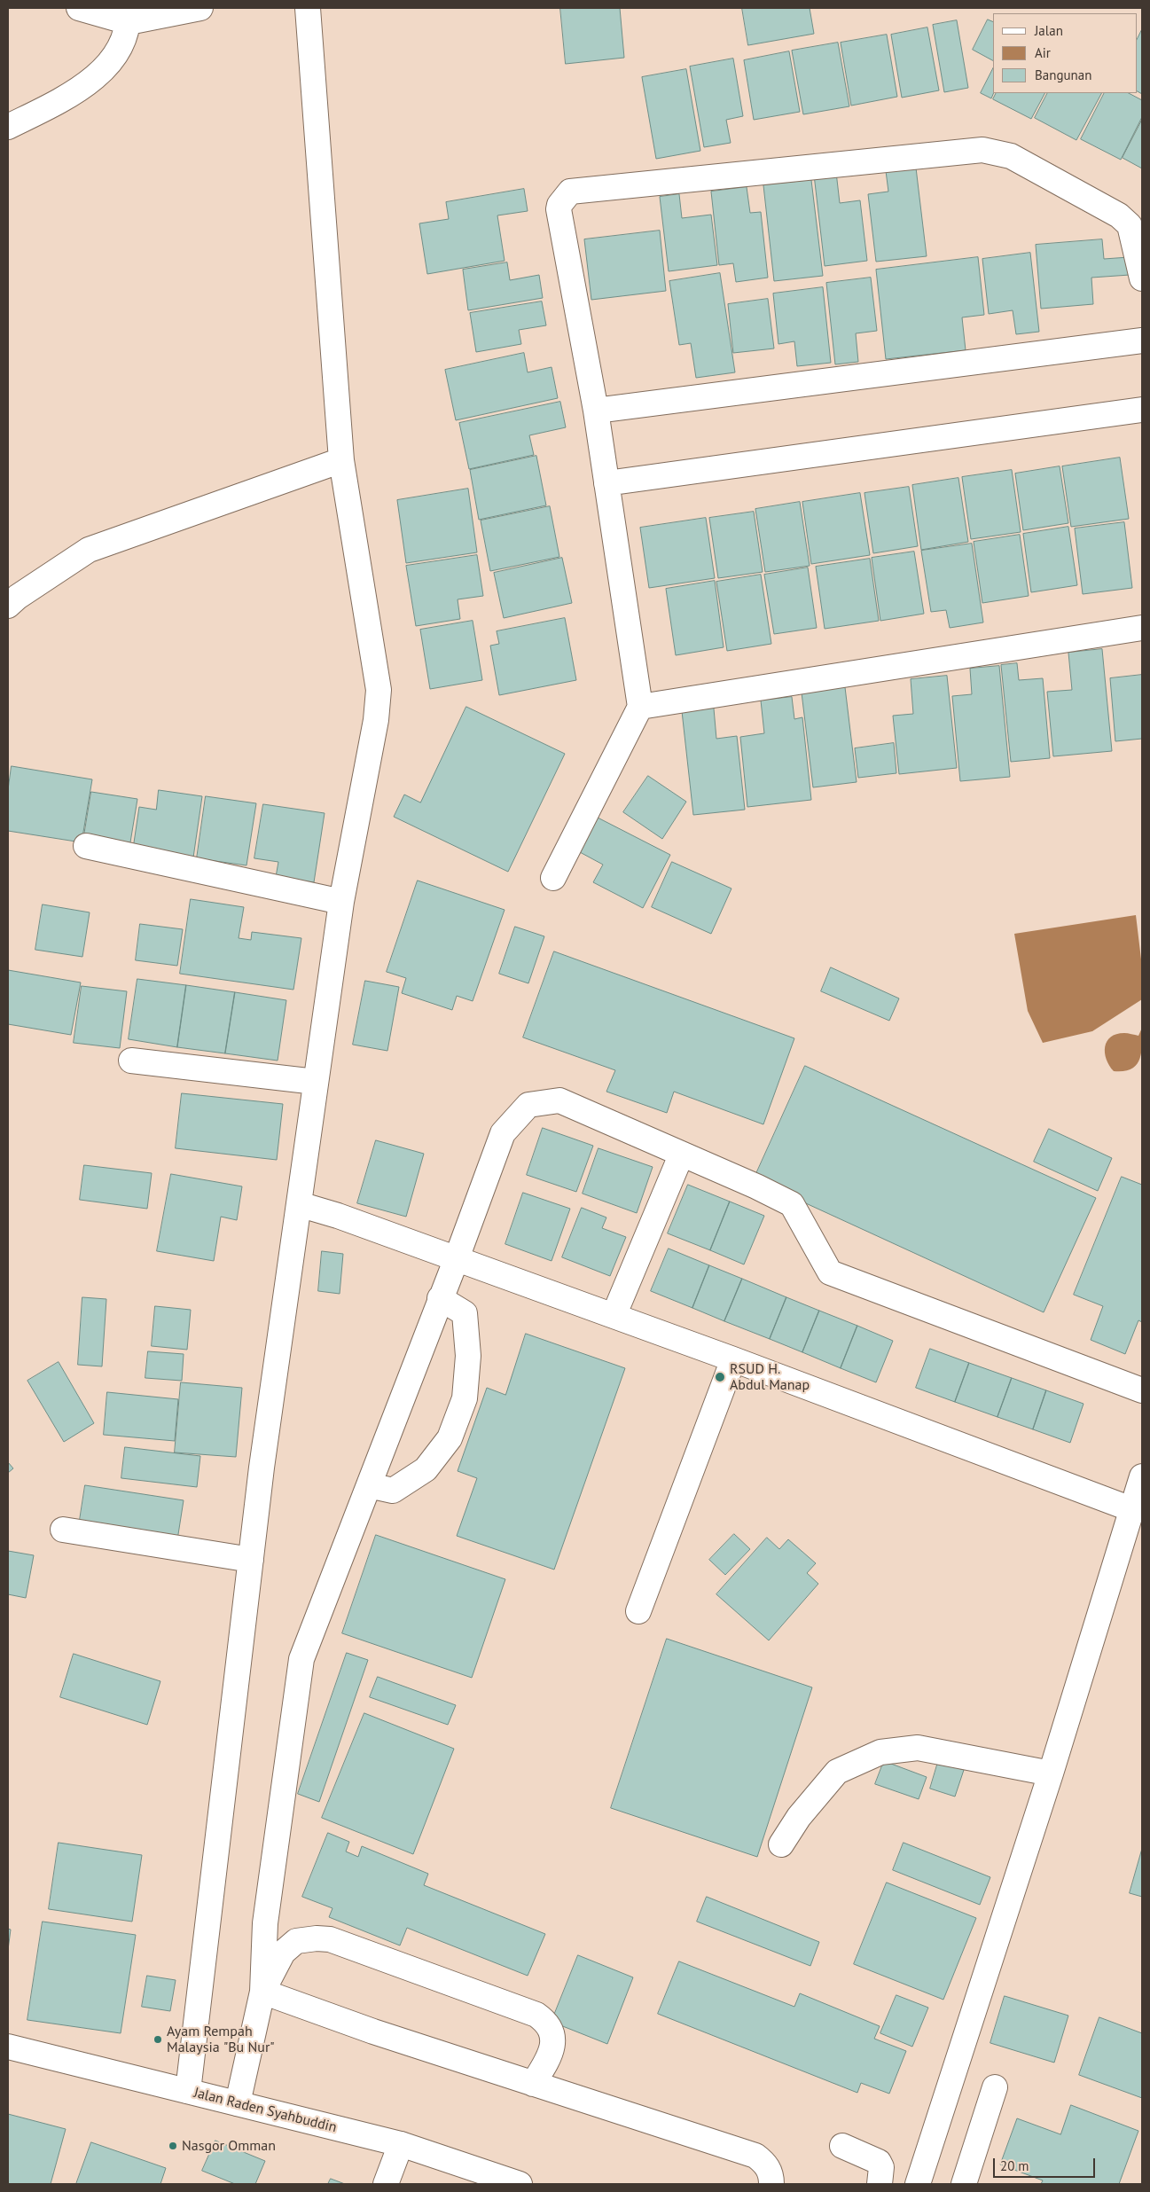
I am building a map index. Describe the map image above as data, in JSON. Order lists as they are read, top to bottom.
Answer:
{
  "streets": {
    "street": ["Jalan Raden Syahbuddin"]
  },
  "places": ["RSUD H. Abdul Manap", "Ayam Rempah Malaysia \"Bu Nur\"", "Nasgor Omman"],
  "legend": ["Jalan", "Air", "Bangunan"],
  "scale_bar": "20 m"
}
